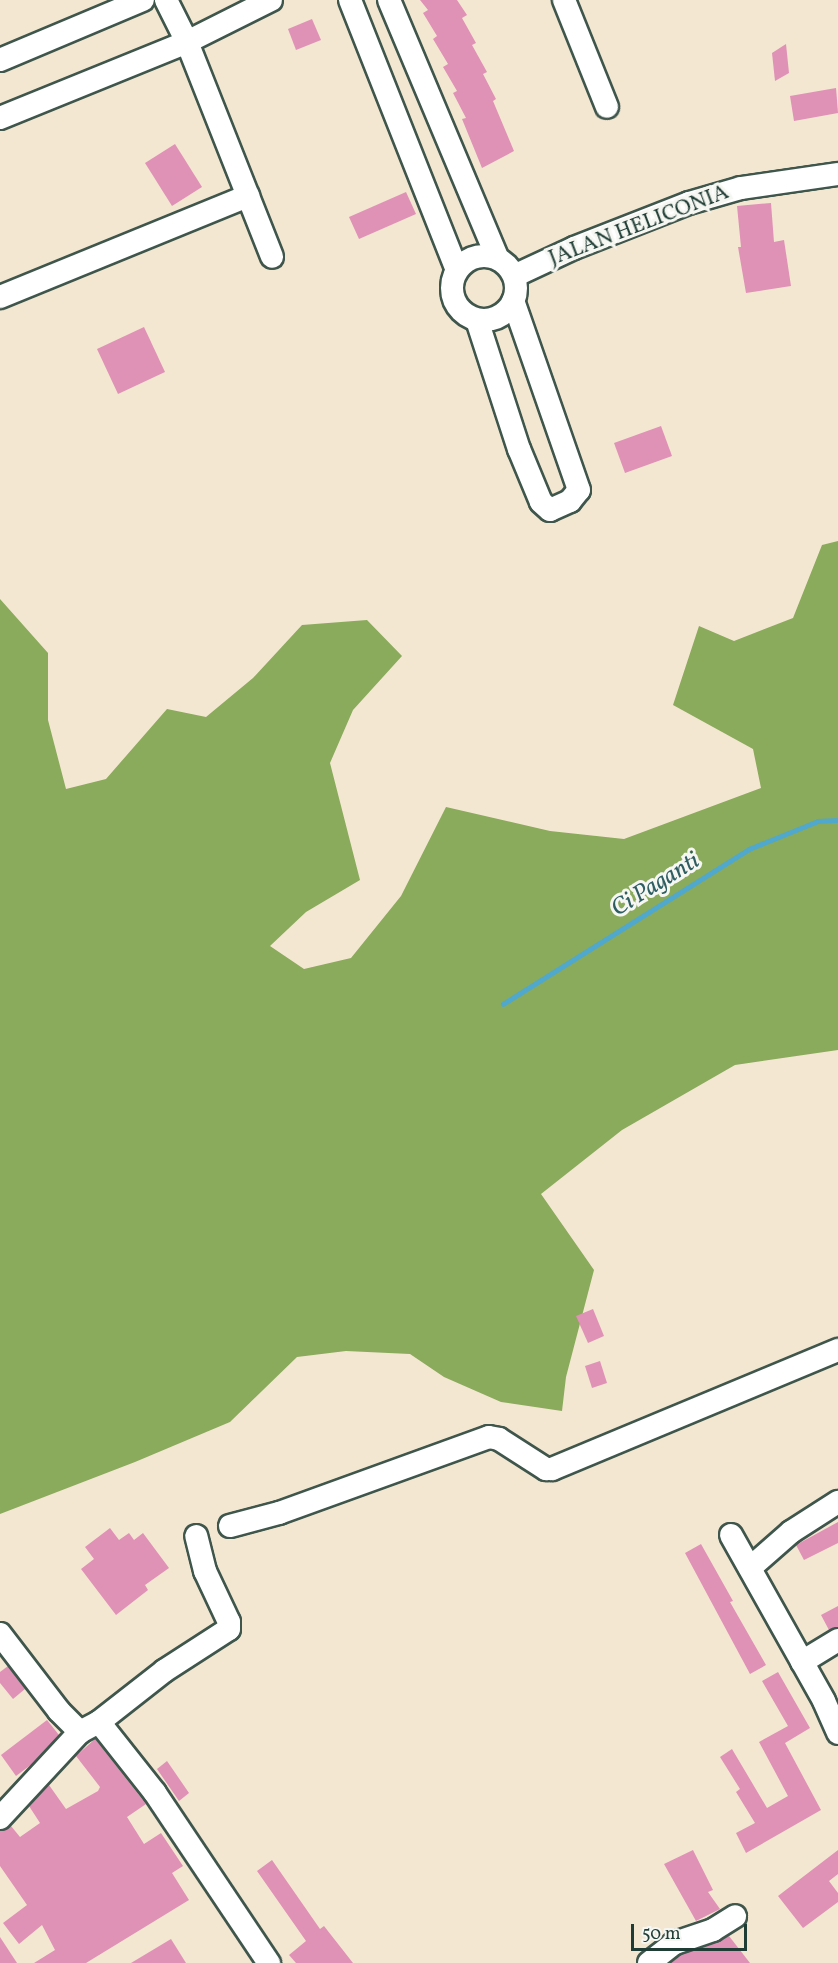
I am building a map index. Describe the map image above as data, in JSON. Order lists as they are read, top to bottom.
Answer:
{
  "streets": {
    "street": ["JALAN HELICONIA"]
  },
  "water": ["Ci Paganti"],
  "scale_bar": "50 m"
}
